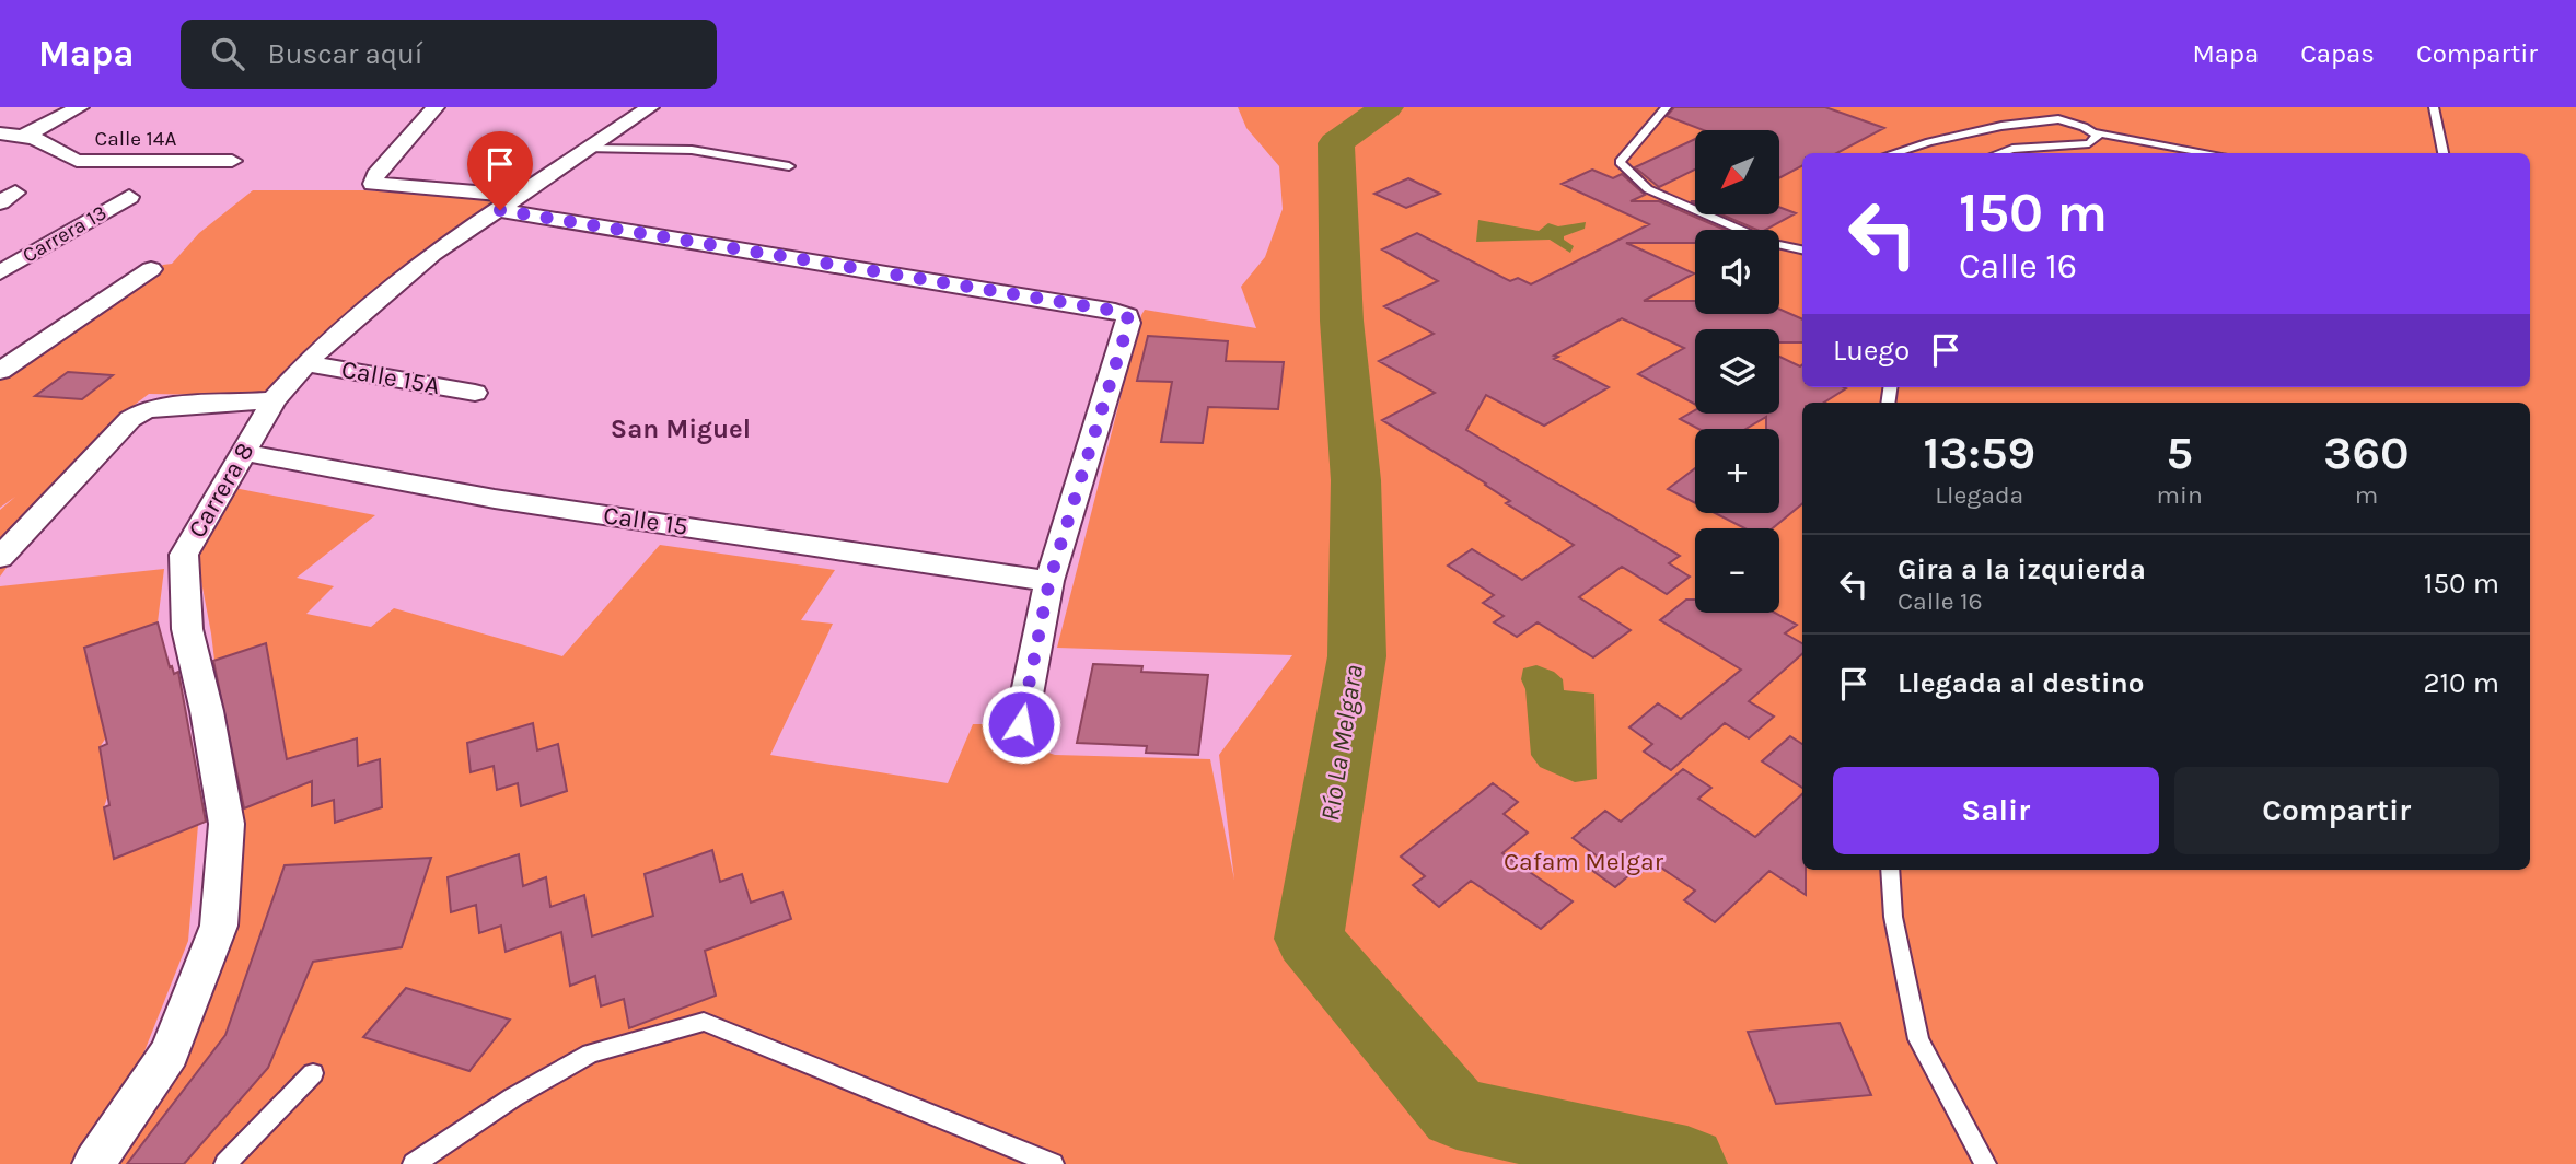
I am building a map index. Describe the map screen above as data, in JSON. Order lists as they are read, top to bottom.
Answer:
{
  "streets": {
    "street": [
      "Calle 14A",
      "Carrera 13",
      "Calle 15A",
      "Carrera 8",
      "Calle 15"
    ]
  },
  "crossings": [
    ["Calle 15A", "Carrera 8"],
    ["Carrera 8", "Calle 15"]
  ],
  "districts": ["San Miguel"],
  "water": ["Río La Melgara"],
  "parks": ["Cafam Melgar"],
  "north": "bottom left",
  "page": {
    "header": "Mapa",
    "search": "Buscar aquí",
    "nav": ["Mapa", "Capas", "Compartir"],
    "map_buttons": ["+", "−"],
    "turn": ["150 m", "Calle 16"],
    "then": "Luego",
    "eta": [
      "13:59",
      "Llegada",
      "5",
      "min",
      "360",
      "m"
    ],
    "list": [
      {
        "name": "Gira a la izquierda",
        "note": "Calle 16",
        "value": "150 m"
      },
      {
        "name": "Llegada al destino",
        "value": "210 m"
      }
    ],
    "buttons": ["Salir", "Compartir"]
  }
}
